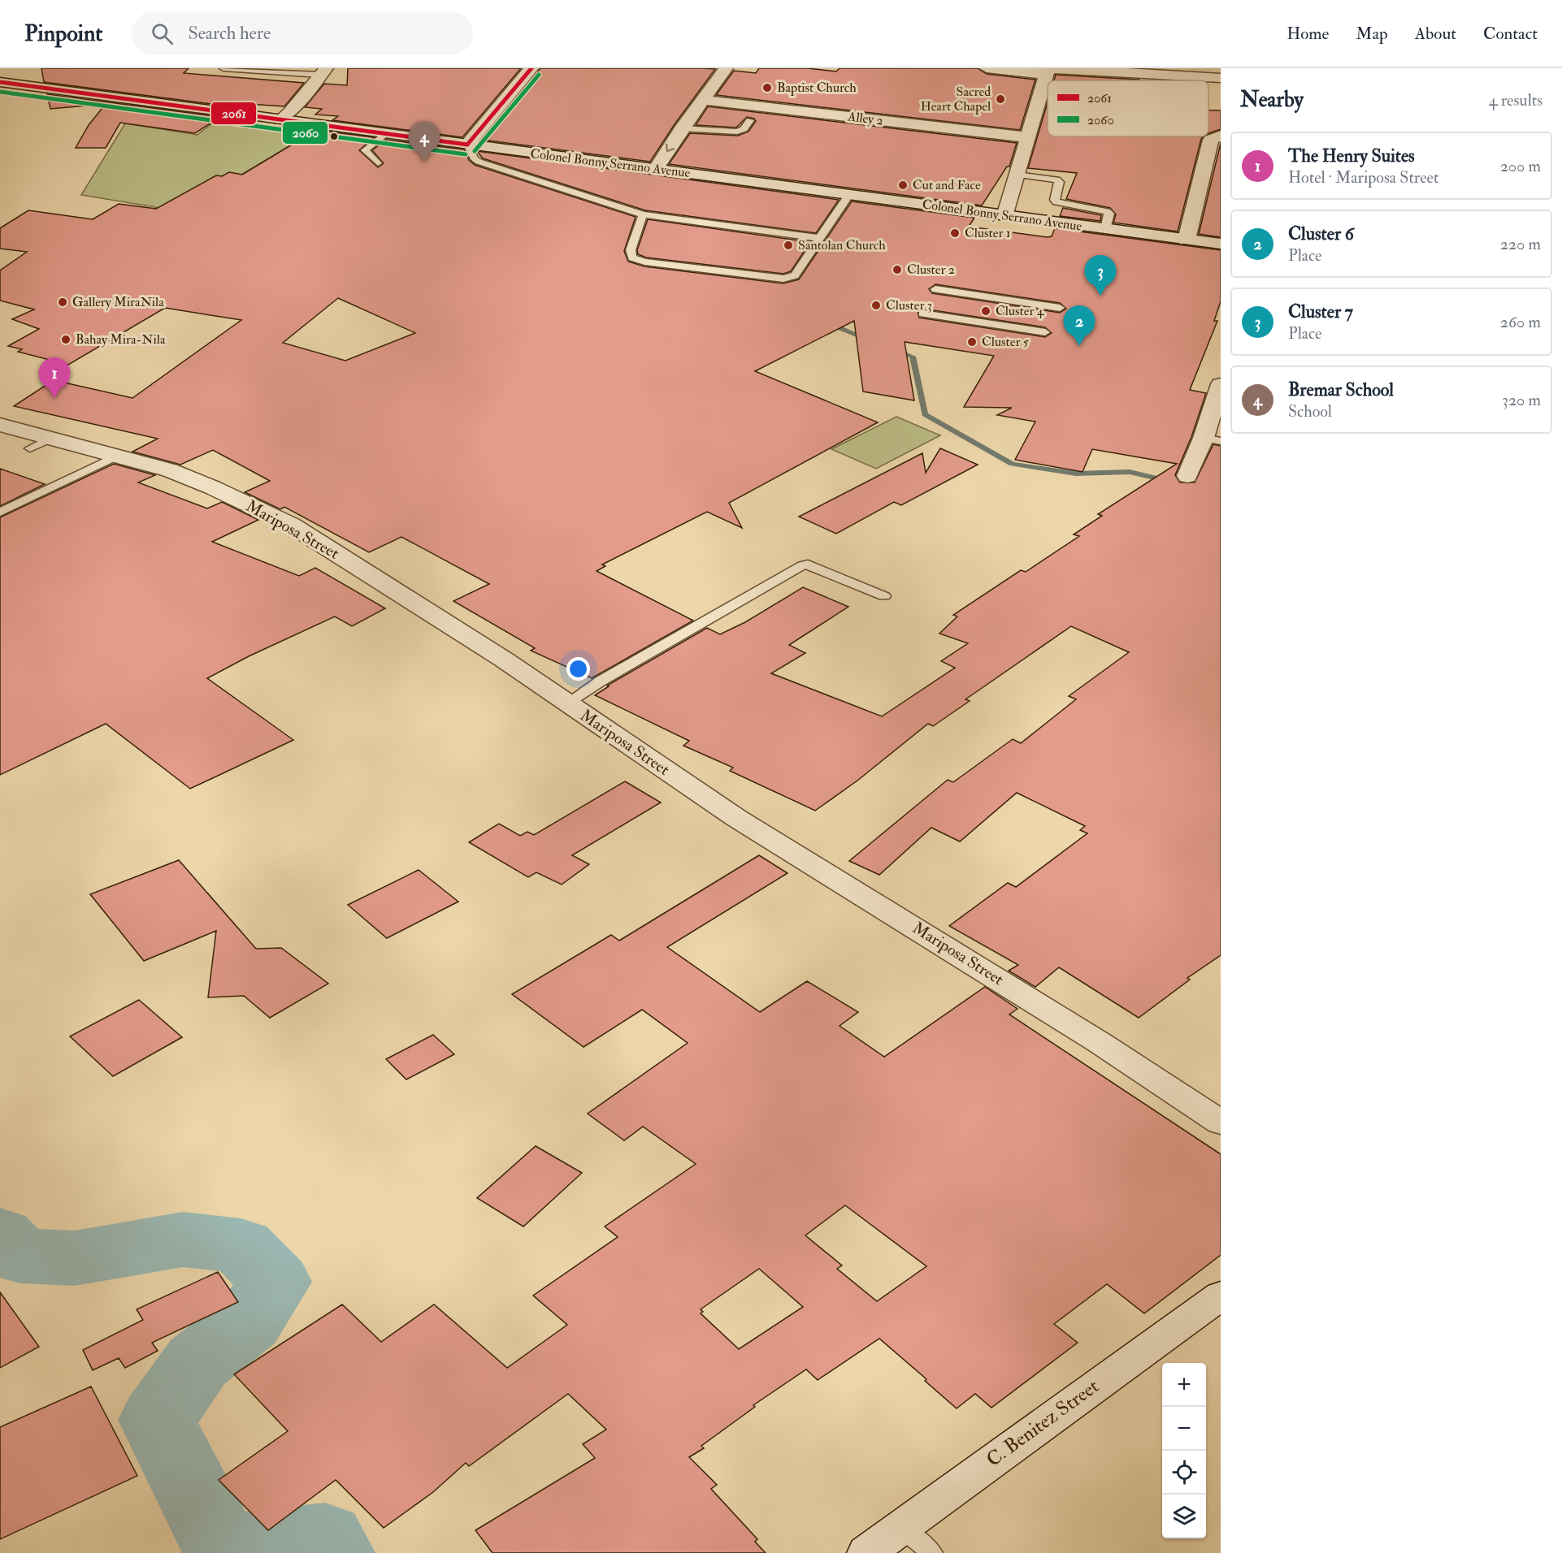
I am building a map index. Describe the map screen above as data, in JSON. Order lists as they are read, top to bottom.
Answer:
{
  "streets": {
    "street": [
      "Alley 2",
      "Colonel Bonny Serrano Avenue",
      "Mariposa Street",
      "C. Benitez Street"
    ]
  },
  "places": [
    "Baptist Church",
    "Sacred Heart Chapel",
    "Cut and Face",
    "Cluster 1",
    "Santolan Church",
    "Cluster 2",
    "Gallery MiraNila",
    "Cluster 3",
    "Cluster 4",
    "Bahay Mira-Nila",
    "Cluster 5"
  ],
  "lines": ["transit line 2061", "transit line 2060"],
  "legend": ["2061", "2060"],
  "page": {
    "header": "Pinpoint",
    "search": "Search here",
    "nav": [
      "Home",
      "Map",
      "About",
      "Contact"
    ],
    "heading": ["Nearby", "4 results"],
    "pins": [
      "4",
      "3",
      "2",
      "1"
    ],
    "list": [
      {
        "mark": "1",
        "name": "The Henry Suites",
        "note": "Hotel · Mariposa Street",
        "value": "200 m"
      },
      {
        "mark": "2",
        "name": "Cluster 6",
        "note": "Place",
        "value": "220 m"
      },
      {
        "mark": "3",
        "name": "Cluster 7",
        "note": "Place",
        "value": "260 m"
      },
      {
        "mark": "4",
        "name": "Bremar School",
        "note": "School",
        "value": "320 m"
      }
    ],
    "map_buttons": ["+", "−"]
  }
}
